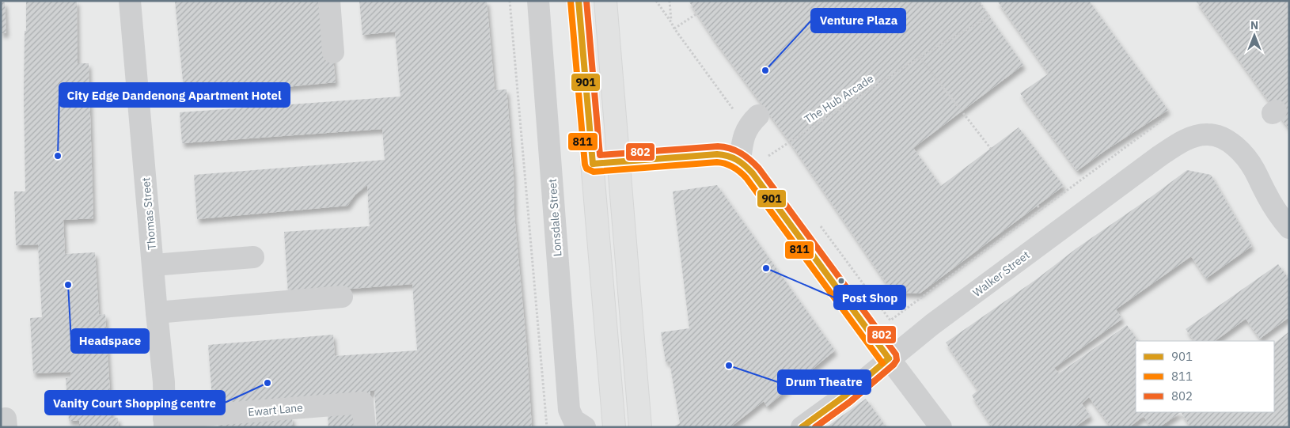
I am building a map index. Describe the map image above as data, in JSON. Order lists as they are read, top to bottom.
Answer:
{
  "streets": {
    "street": [
      "Thomas Street",
      "Lonsdale Street",
      "Walker Street",
      "Ewart Lane"
    ],
    "path": ["The Hub Arcade"]
  },
  "crossings": [
    ["Thomas Street", "Ewart Lane"]
  ],
  "places": [
    "Venture Plaza",
    "City Edge Dandenong Apartment Hotel",
    "Post Shop",
    "Headspace",
    "Drum Theatre",
    "Vanity Court Shopping centre"
  ],
  "lines": ["transit line 901", "transit line 802", "transit line 811"],
  "legend": ["901", "811", "802"],
  "north": "top"
}
